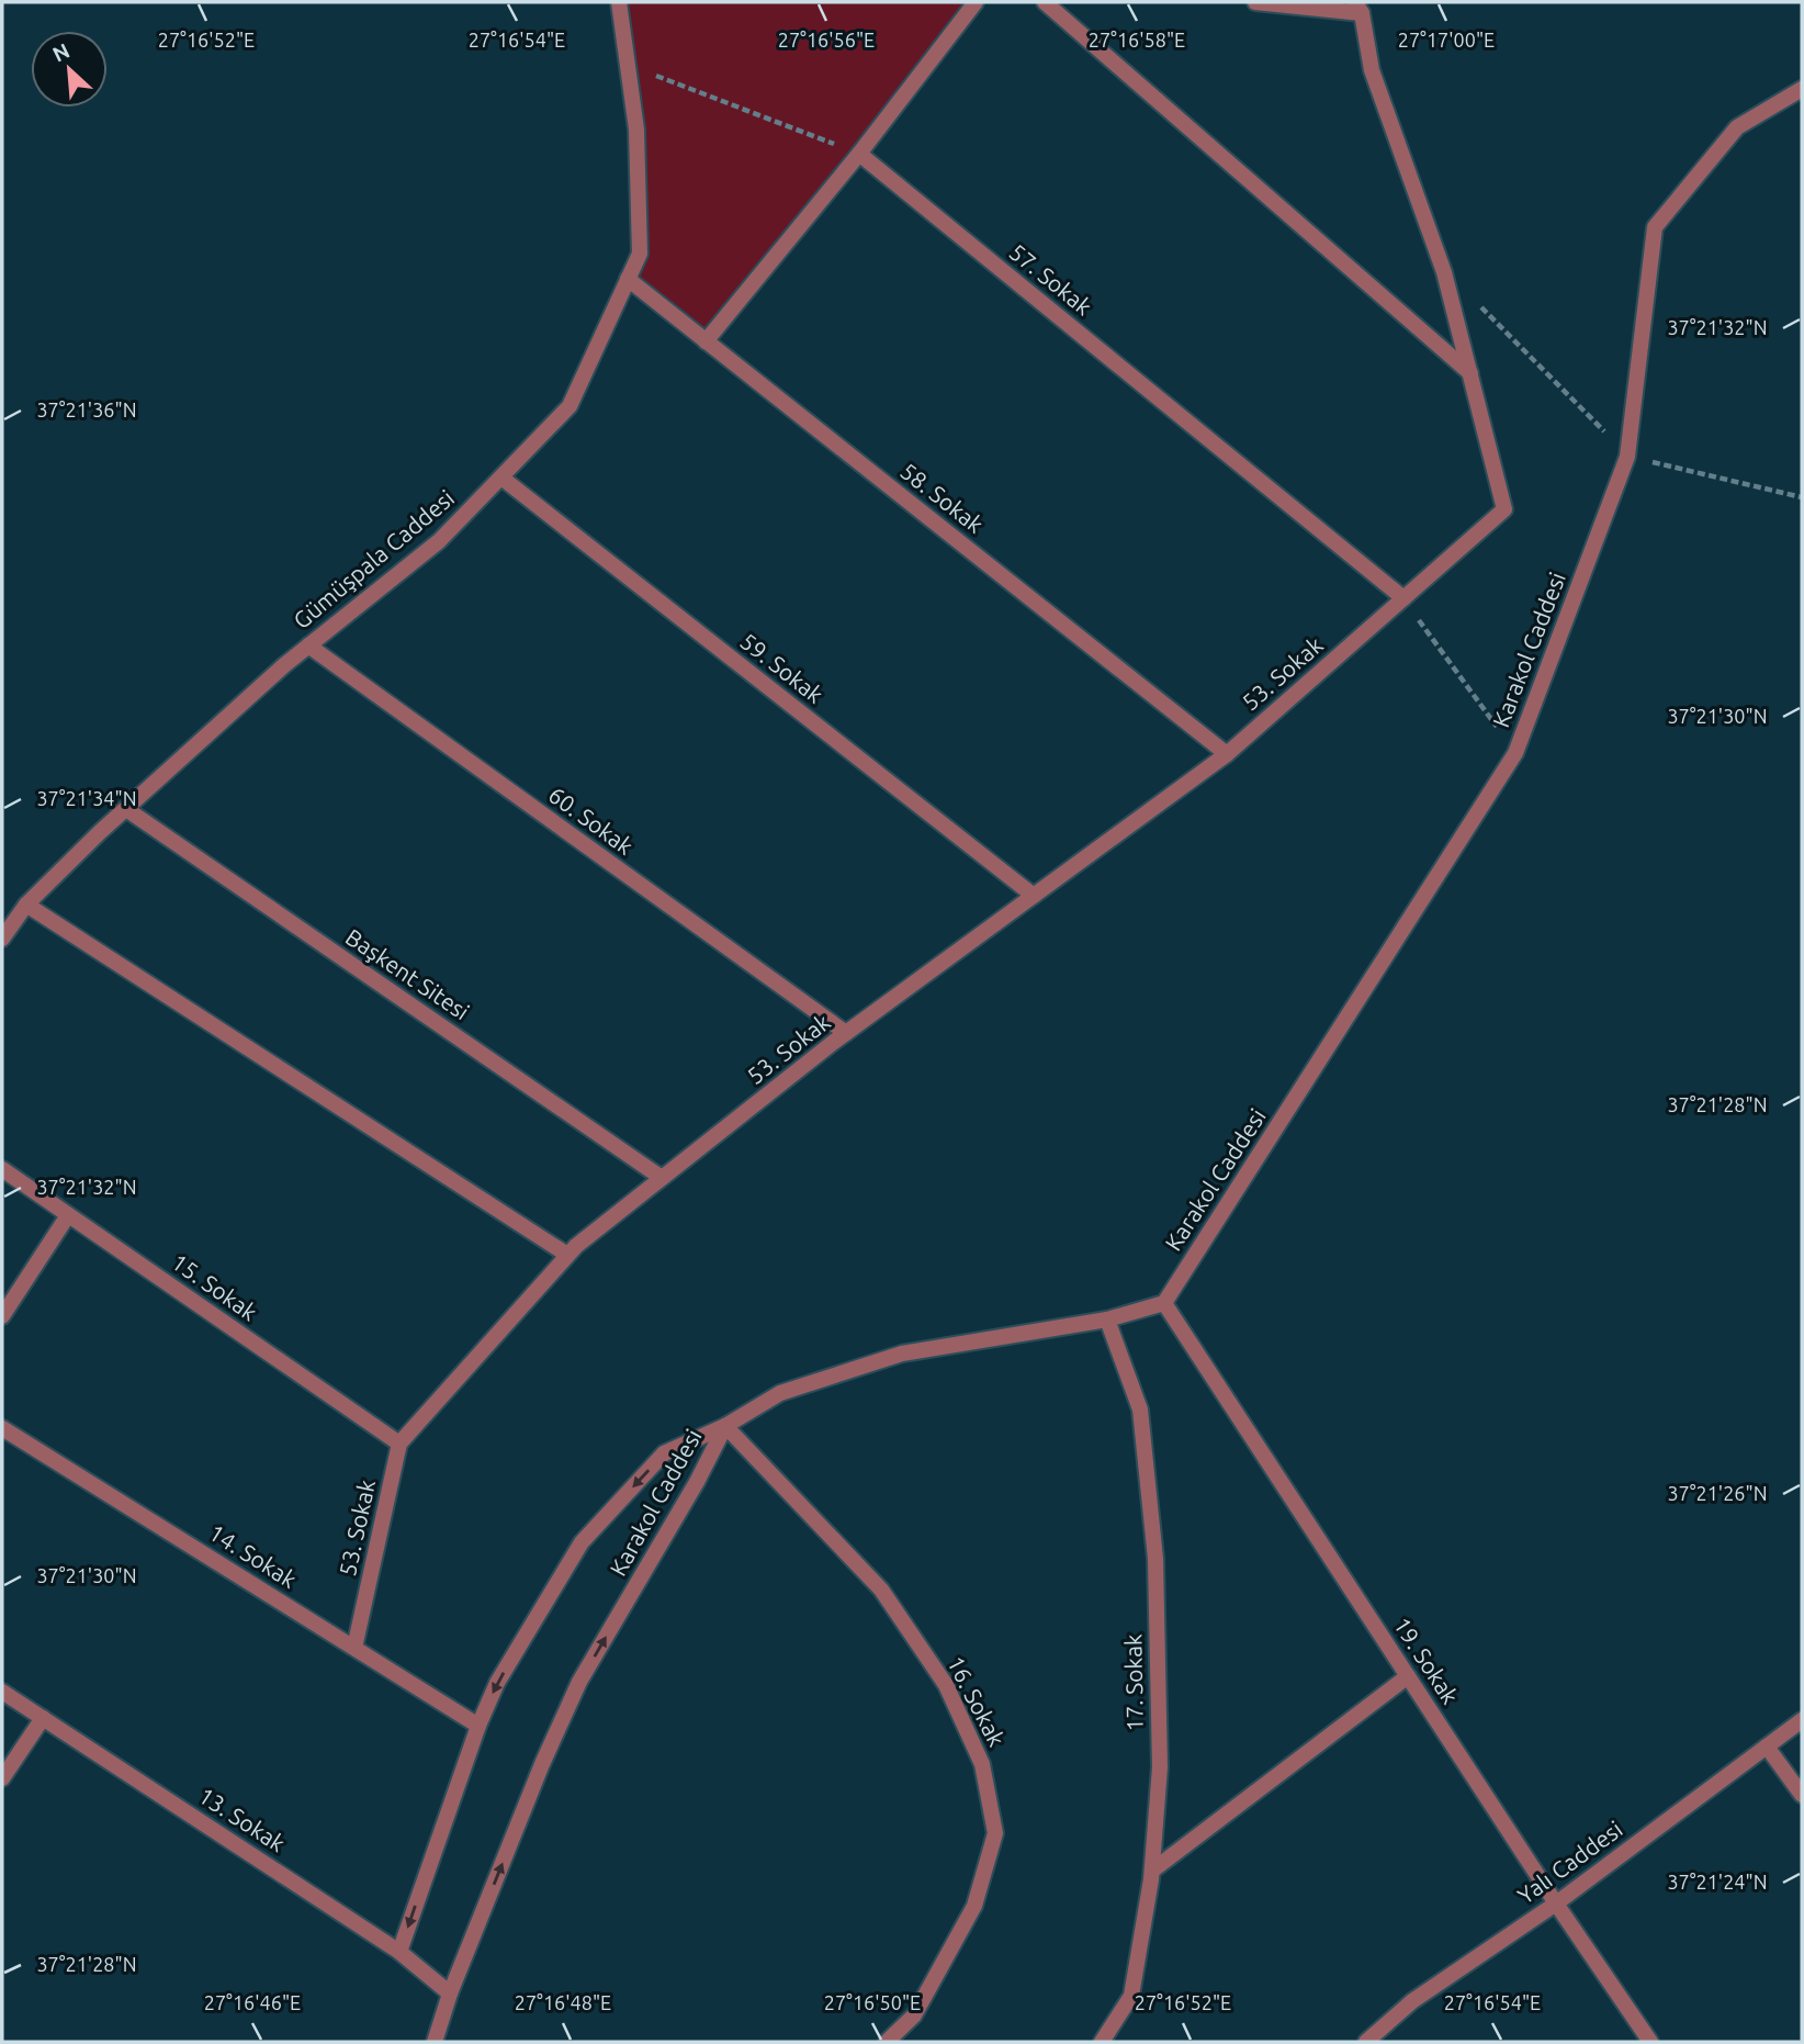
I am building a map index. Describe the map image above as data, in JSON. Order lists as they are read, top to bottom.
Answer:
{
  "streets": {
    "street": [
      "57. Sokak",
      "58. Sokak",
      "Gümüşpala Caddesi",
      "Karakol Caddesi",
      "59. Sokak",
      "53. Sokak",
      "60. Sokak",
      "Başkent Sitesi",
      "15. Sokak",
      "14. Sokak",
      "19. Sokak",
      "17. Sokak",
      "16. Sokak",
      "13. Sokak",
      "Yalı Caddesi"
    ]
  },
  "crossings": [
    ["57. Sokak", "53. Sokak"],
    ["58. Sokak", "Gümüşpala Caddesi"],
    ["58. Sokak", "53. Sokak"],
    ["Gümüşpala Caddesi", "59. Sokak"],
    ["Gümüşpala Caddesi", "60. Sokak"],
    ["Gümüşpala Caddesi", "Başkent Sitesi"],
    ["Karakol Caddesi", "19. Sokak"],
    ["Karakol Caddesi", "17. Sokak"],
    ["Karakol Caddesi", "16. Sokak"],
    ["Karakol Caddesi", "13. Sokak"],
    ["59. Sokak", "53. Sokak"],
    ["53. Sokak", "60. Sokak"],
    ["53. Sokak", "Başkent Sitesi"],
    ["53. Sokak", "15. Sokak"],
    ["53. Sokak", "14. Sokak"],
    ["19. Sokak", "Yalı Caddesi"]
  ],
  "north": "top left",
  "coordinates": [
    "27°16'52\"E",
    "27°16'54\"E",
    "27°16'56\"E",
    "27°16'58\"E",
    "27°17'00\"E",
    "37°21'32\"N",
    "37°21'36\"N",
    "37°21'30\"N",
    "37°21'34\"N",
    "37°21'28\"N",
    "37°21'26\"N",
    "37°21'24\"N",
    "27°16'46\"E",
    "27°16'48\"E",
    "27°16'50\"E"
  ]
}
